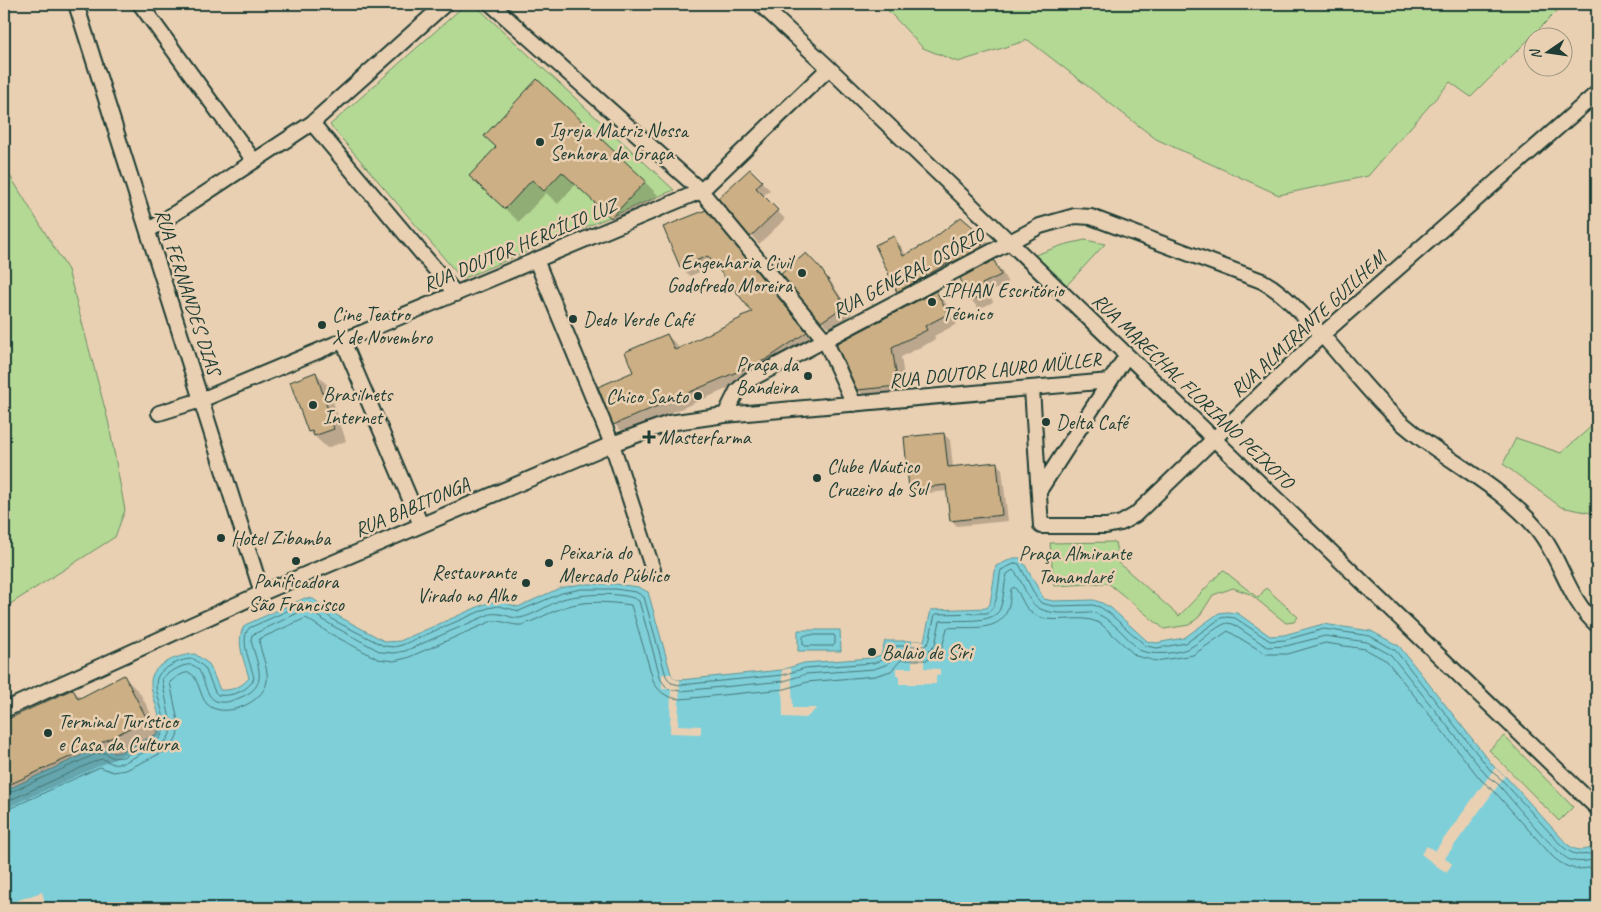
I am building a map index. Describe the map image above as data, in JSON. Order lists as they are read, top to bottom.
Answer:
{
  "streets": {
    "street": [
      "RUA DOUTOR HERCÍLIO LUZ",
      "RUA GENERAL OSÓRIO",
      "RUA FERNANDES DIAS",
      "RUA ALMIRANTE GUILHEM",
      "RUA DOUTOR LAURO MÜLLER",
      "RUA MARECHAL FLORIANO PEIXOTO",
      "RUA BABITONGA"
    ]
  },
  "crossings": [
    ["RUA DOUTOR HERCÍLIO LUZ", "RUA FERNANDES DIAS"],
    ["RUA GENERAL OSÓRIO", "RUA ALMIRANTE GUILHEM"],
    ["RUA GENERAL OSÓRIO", "RUA MARECHAL FLORIANO PEIXOTO"],
    ["RUA FERNANDES DIAS", "RUA BABITONGA"],
    ["RUA ALMIRANTE GUILHEM", "RUA DOUTOR LAURO MÜLLER"],
    ["RUA ALMIRANTE GUILHEM", "RUA MARECHAL FLORIANO PEIXOTO"],
    ["RUA DOUTOR LAURO MÜLLER", "RUA MARECHAL FLORIANO PEIXOTO"],
    ["RUA DOUTOR LAURO MÜLLER", "RUA BABITONGA"]
  ],
  "parks": ["Praça Almirante Tamandaré"],
  "places": {
    "other": [
      "Igreja Matriz Nossa Senhora da Graça",
      "Engenharia Civil Godofredo Moreira",
      "IPHAN Escritório Técnico",
      "Dedo Verde Café",
      "Cine Teatro X de Novembro",
      "Praça da Bandeira",
      "Chico Santo",
      "Brasilnets Internet",
      "Delta Café",
      "Clube Náutico Cruzeiro do Sul",
      "Hotel Zibamba",
      "Panificadora São Francisco",
      "Peixaria do Mercado Público",
      "Restaurante Virado no Alho",
      "Balaio de Siri",
      "Terminal Turístico e Casa da Cultura"
    ],
    "health": ["Masterfarma"]
  },
  "north": "left"
}
